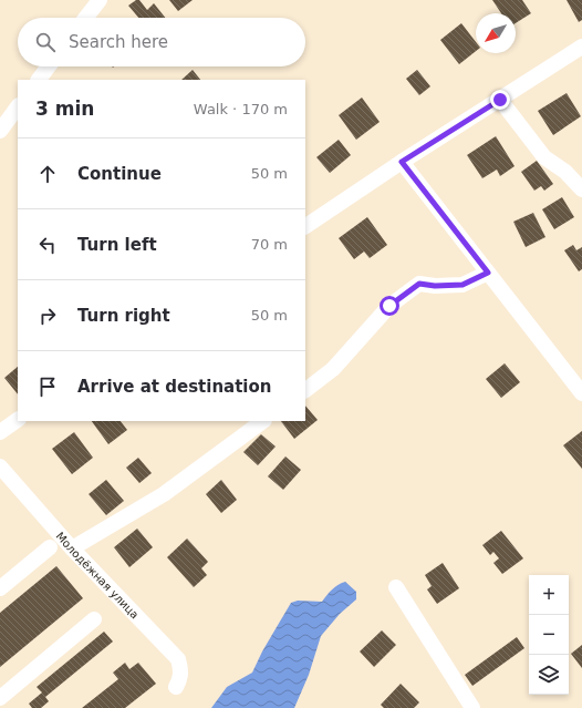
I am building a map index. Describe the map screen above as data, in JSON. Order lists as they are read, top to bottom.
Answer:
{
  "streets": {
    "street": ["Молодёжная улица"]
  },
  "north": "bottom left",
  "page": {
    "search": "Search here",
    "heading": ["3 min", "Walk · 170 m"],
    "list": [
      ["Continue", "50 m"],
      ["Turn left", "70 m"],
      ["Turn right", "50 m"],
      "Arrive at destination"
    ],
    "map_buttons": ["+", "−"]
  }
}
